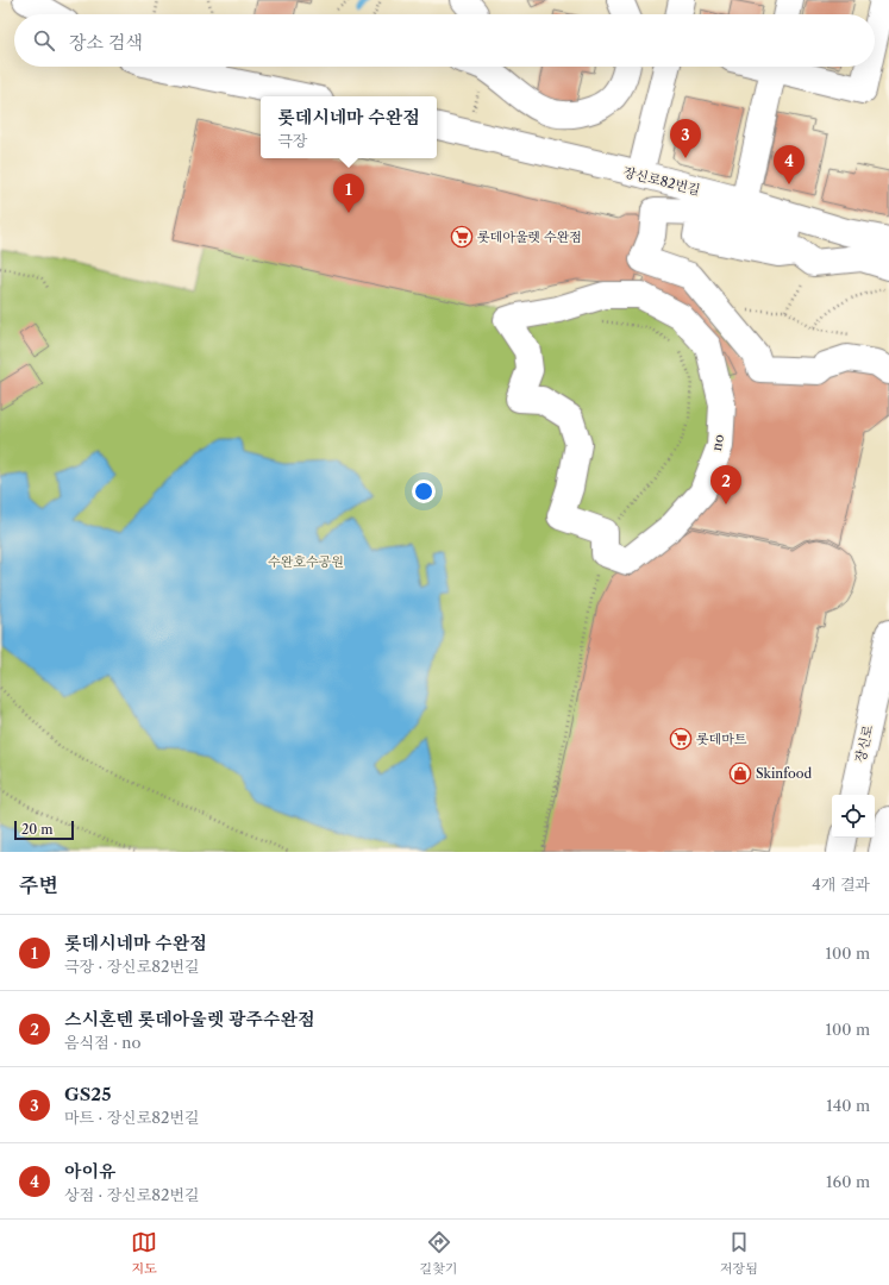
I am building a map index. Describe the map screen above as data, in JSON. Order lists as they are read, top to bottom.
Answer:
{
  "streets": {
    "street": ["장신로82번길", "no", "장신로"]
  },
  "parks": ["수완호수공원"],
  "places": {
    "supermarket": ["롯데아울렛 수완점", "롯데마트"],
    "shop": ["Skinfood"]
  },
  "scale_bar": "20 m",
  "page": {
    "search": "장소 검색",
    "popup": ["롯데시네마 수완점", "극장"],
    "pins": [
      "3",
      "4",
      "1",
      "2"
    ],
    "scale": "20 m",
    "heading": ["주변", "4개 결과"],
    "list": [
      {
        "mark": "1",
        "name": "롯데시네마 수완점",
        "note": "극장 · 장신로82번길",
        "value": "100 m"
      },
      {
        "mark": "2",
        "name": "스시혼텐 롯데아울렛 광주수완점",
        "note": "음식점 · no",
        "value": "100 m"
      },
      {
        "mark": "3",
        "name": "GS25",
        "note": "마트 · 장신로82번길",
        "value": "140 m"
      },
      {
        "mark": "4",
        "name": "아이유",
        "note": "상점 · 장신로82번길",
        "value": "160 m"
      }
    ],
    "nav": ["지도", "길찾기", "저장됨"]
  }
}
